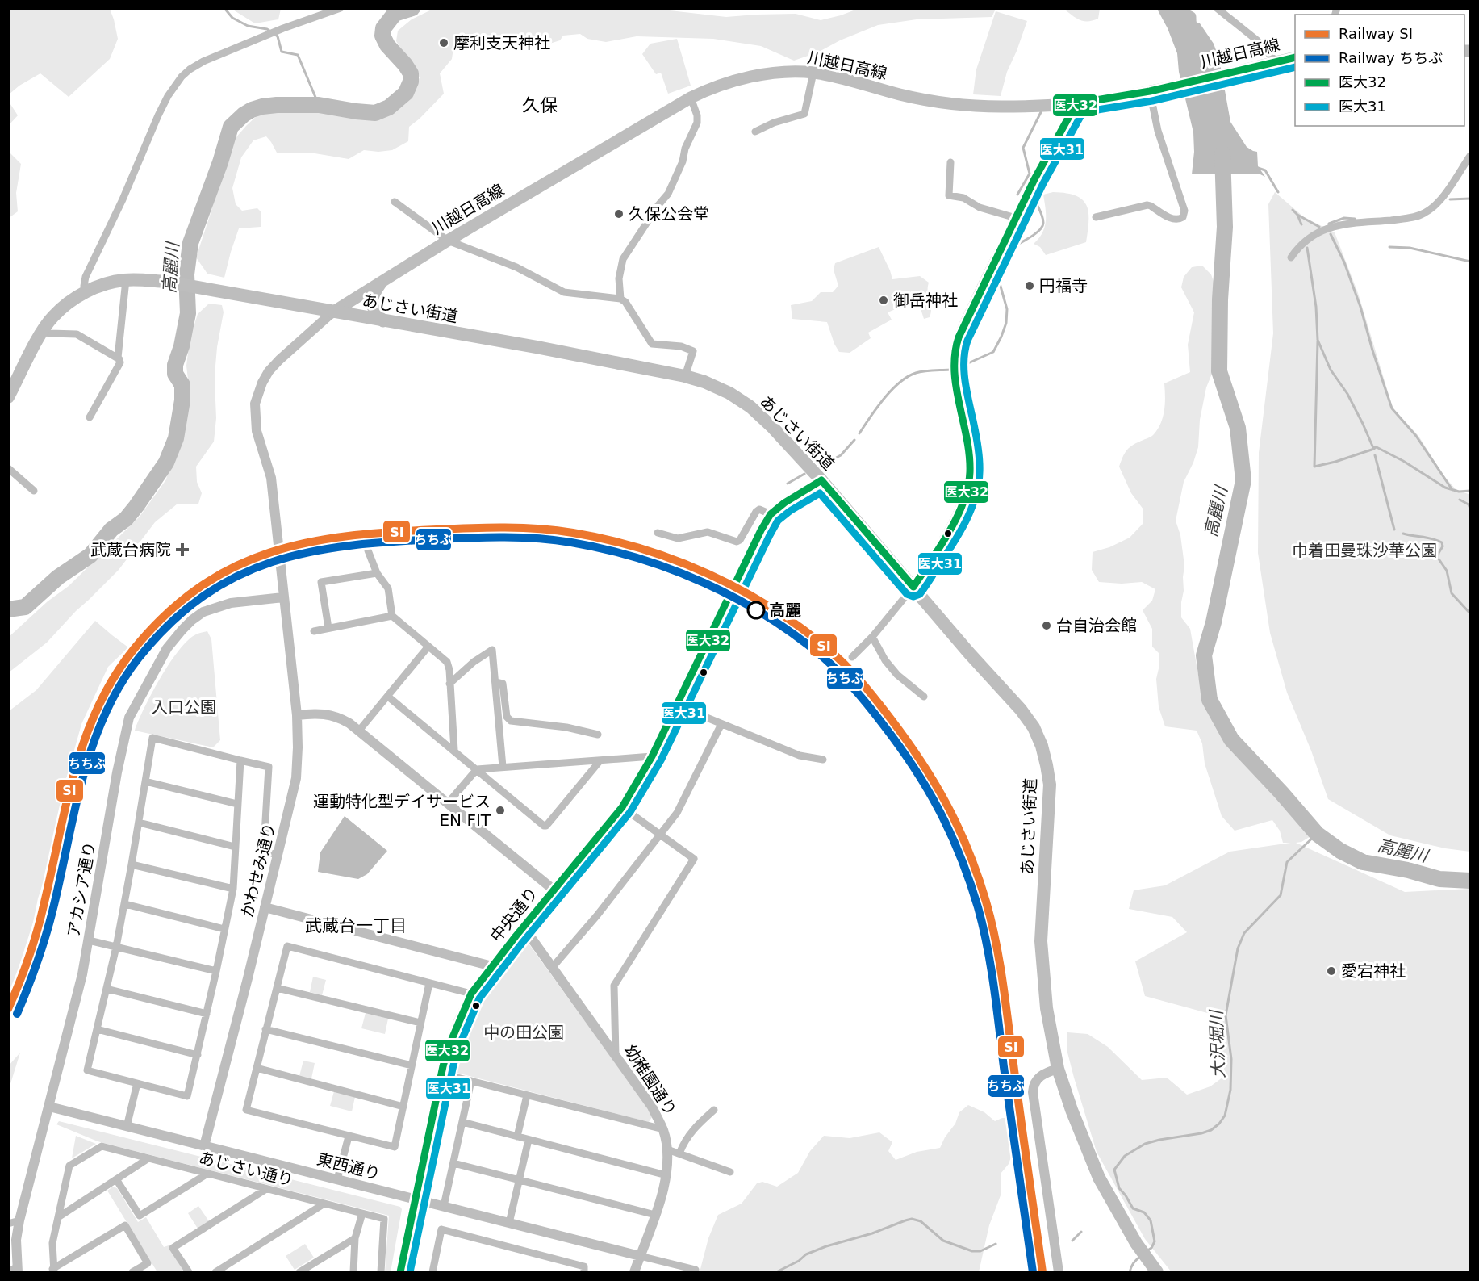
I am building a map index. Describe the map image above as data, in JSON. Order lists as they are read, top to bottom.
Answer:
{
  "streets": {
    "highway": ["あじさい街道"],
    "main road": ["川越日高線"],
    "street": [
      "かわせみ通り",
      "アカシア通り",
      "中央通り",
      "幼稚園通り",
      "東西通り",
      "あじさい通り"
    ]
  },
  "crossings": [
    ["川越日高線", "あじさい街道"],
    ["川越日高線", "かわせみ通り"],
    ["あじさい街道", "かわせみ通り"],
    ["かわせみ通り", "アカシア通り"],
    ["かわせみ通り", "東西通り"],
    ["アカシア通り", "東西通り"],
    ["中央通り", "幼稚園通り"],
    ["中央通り", "東西通り"],
    ["幼稚園通り", "東西通り"]
  ],
  "districts": ["久保", "武蔵台一丁目"],
  "water": ["高麗川", "大沢堀川"],
  "parks": ["巾着田曼珠沙華公園", "入口公園", "中の田公園"],
  "places": {
    "other": [
      "摩利支天神社",
      "久保公会堂",
      "円福寺",
      "御岳神社",
      "高麗",
      "台自治会館",
      "運動特化型デイサービス EN FIT",
      "愛宕神社"
    ],
    "health": ["武蔵台病院"]
  },
  "lines": [
    "transit line 医大32",
    "transit line 医大31",
    "rail line SI",
    "rail line ちちぶ"
  ],
  "legend": [
    "Railway SI",
    "Railway ちちぶ",
    "医大32",
    "医大31"
  ]
}
